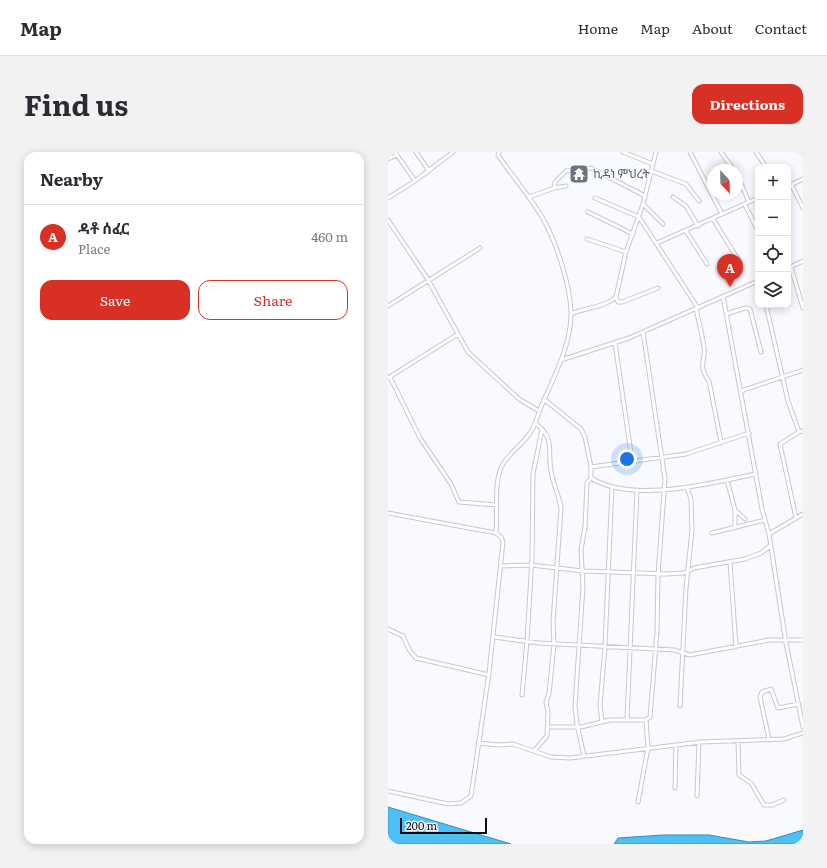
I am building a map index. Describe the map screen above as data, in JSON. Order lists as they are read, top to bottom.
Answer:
{
  "places": {
    "temple": ["ኪዳነ ምህረት"]
  },
  "scale_bar": "200 m",
  "north": "bottom",
  "page": {
    "header": "Map",
    "nav": [
      "Home",
      "Map",
      "About",
      "Contact"
    ],
    "title": "Find us",
    "buttons": [
      "Directions",
      ["Save", "Share"]
    ],
    "heading": "Nearby",
    "map_buttons": ["+", "−"],
    "list": [
      {
        "mark": "A",
        "name": "ዳቶ ሰፈር",
        "note": "Place",
        "value": "460 m"
      }
    ],
    "pins": "A",
    "scale": "200 m"
  }
}
